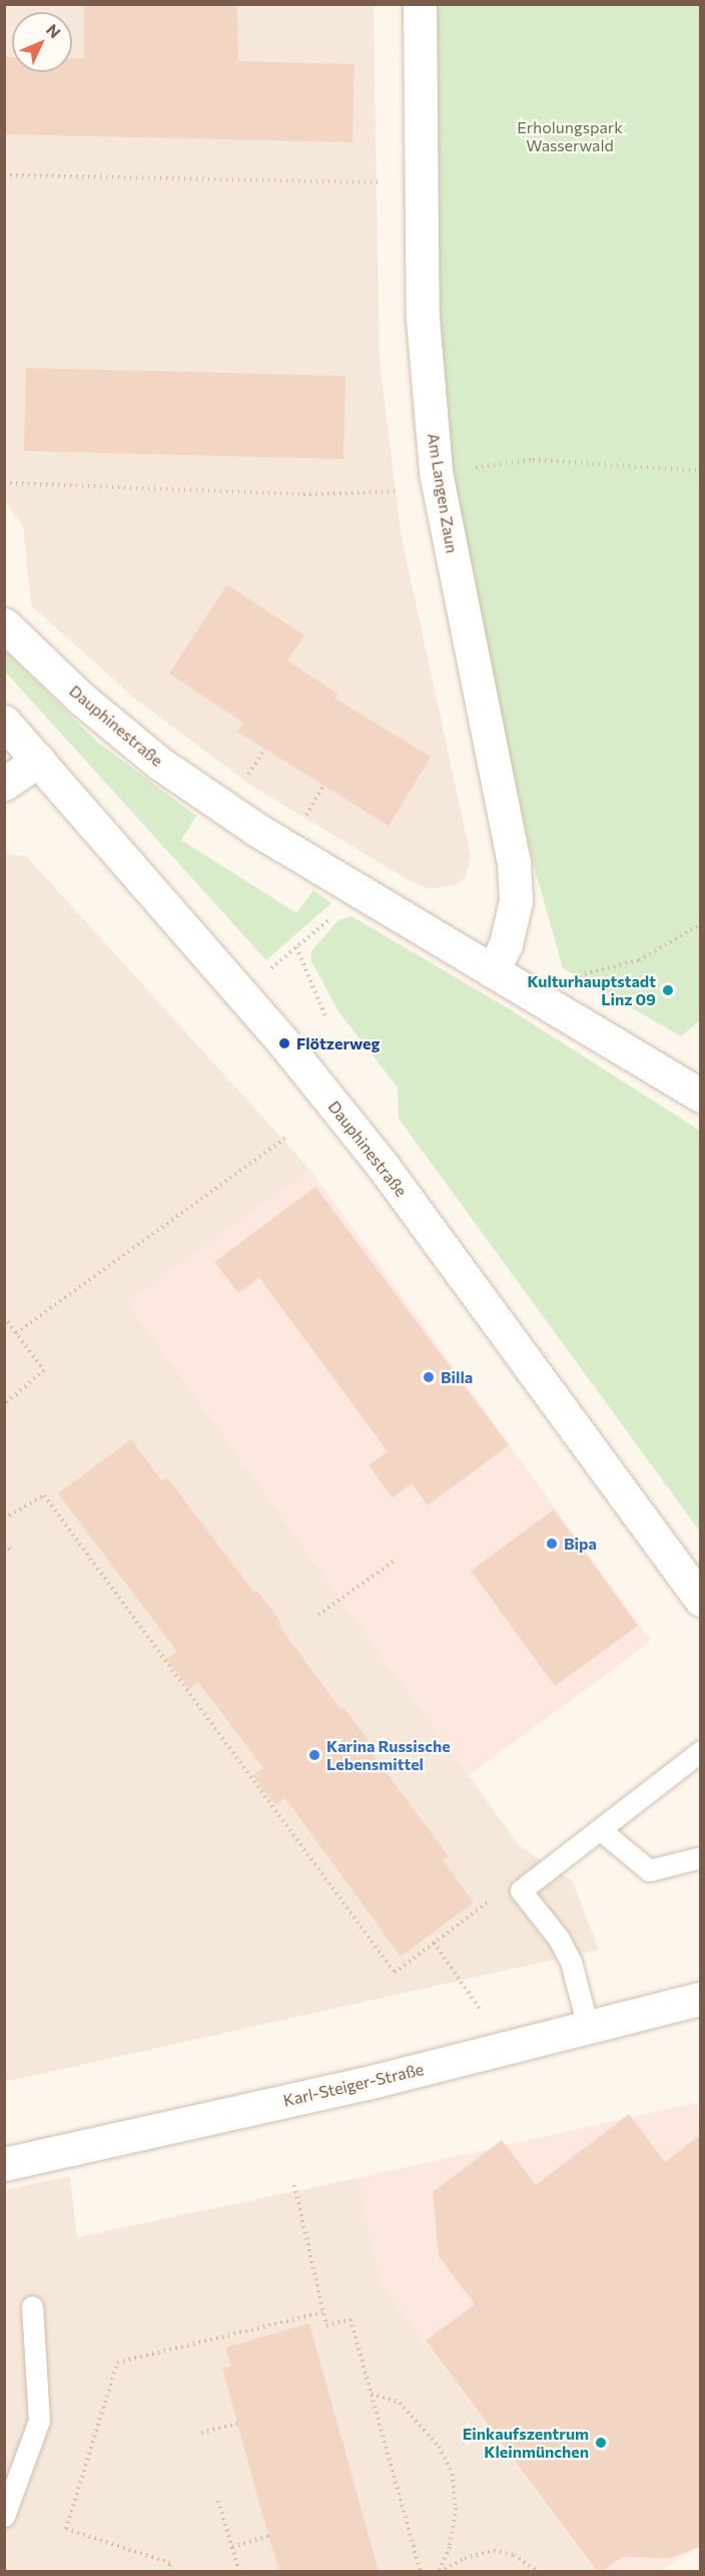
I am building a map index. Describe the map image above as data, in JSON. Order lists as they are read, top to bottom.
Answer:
{
  "streets": {
    "street": ["Am Langen Zaun", "Dauphinestraße", "Karl-Steiger-Straße"]
  },
  "crossings": [
    ["Am Langen Zaun", "Dauphinestraße"]
  ],
  "parks": ["Erholungspark Wasserwald"],
  "places": [
    "Kulturhauptstadt Linz 09",
    "Flötzerweg",
    "Billa",
    "Bipa",
    "Karina Russische Lebensmittel",
    "Einkaufszentrum Kleinmünchen"
  ],
  "north": "top right"
}
